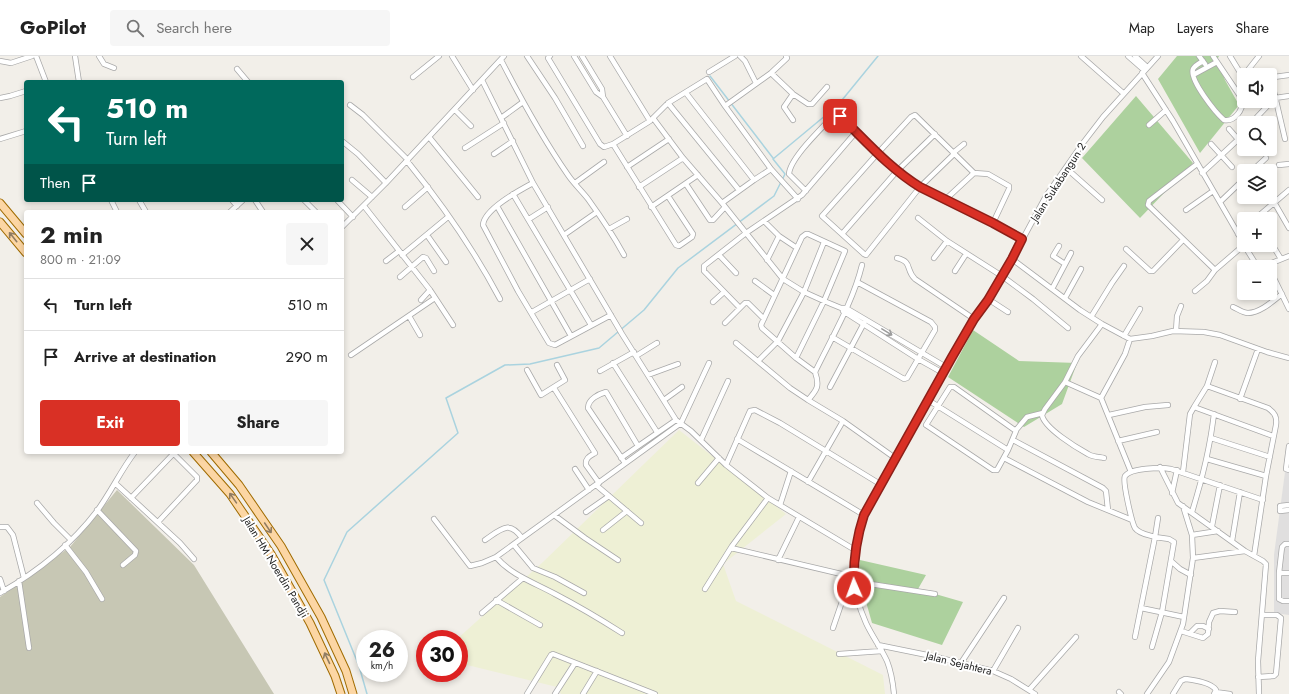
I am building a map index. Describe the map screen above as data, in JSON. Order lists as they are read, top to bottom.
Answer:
{
  "streets": {
    "main road": ["Jalan HM Noerdin Pandji"],
    "street": ["Jalan Sukabangun 2", "Jalan Sejahtera"]
  },
  "crossings": [
    ["Jalan Sukabangun 2", "Jalan Sejahtera"]
  ],
  "page": {
    "header": "GoPilot",
    "search": "Search here",
    "nav": ["Map", "Layers", "Share"],
    "map_buttons": ["+", "−"],
    "turn": ["510 m", "Turn left"],
    "then": "Then",
    "heading": ["2 min", "800 m · 21:09"],
    "list": [
      {
        "name": "Turn left",
        "value": "510 m"
      },
      {
        "name": "Arrive at destination",
        "value": "290 m"
      }
    ],
    "buttons": ["Exit", "Share"],
    "speed": "26 km/h",
    "limit": "30"
  }
}
